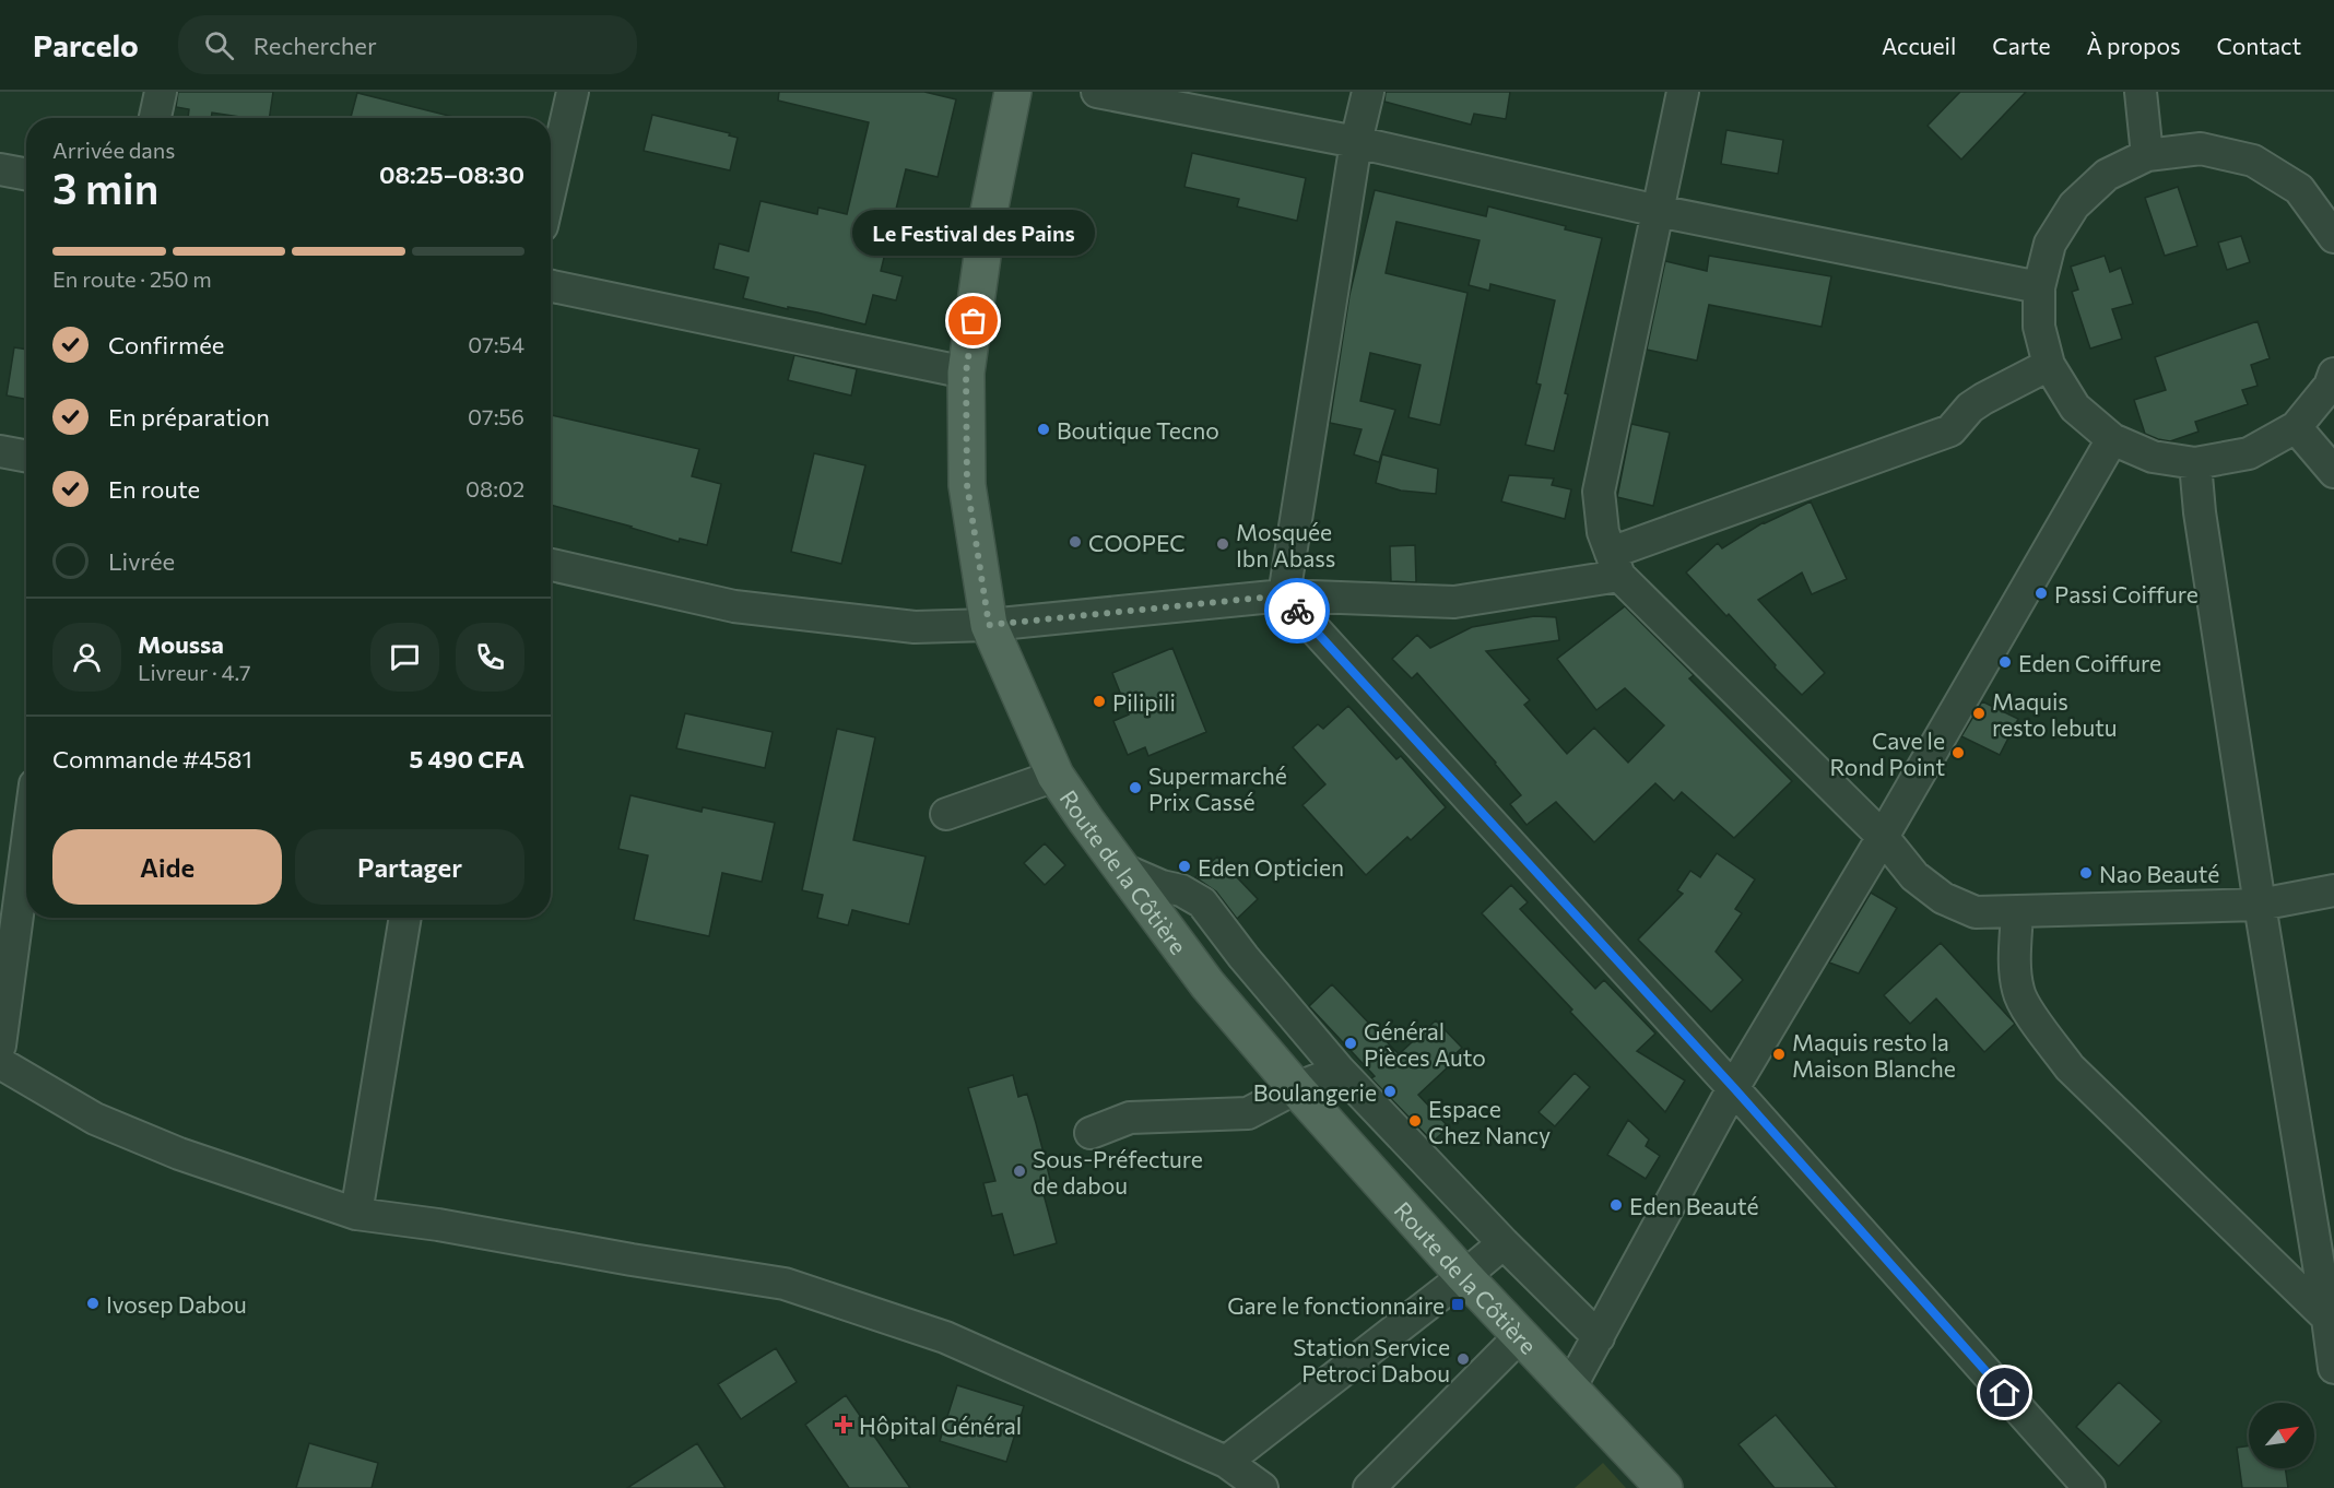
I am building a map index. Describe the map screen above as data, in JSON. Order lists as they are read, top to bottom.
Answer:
{
  "streets": {
    "main road": ["Route de la Côtière"]
  },
  "places": {
    "other": [
      "Le Festival des Pains",
      "Boutique Tecno",
      "COOPEC",
      "Mosquée Ibn Abass",
      "Passi Coiffure",
      "Eden Coiffure",
      "Pilipili",
      "Maquis resto lebutu",
      "Cave le Rond Point",
      "Supermarché Prix Cassé",
      "Eden Opticien",
      "Nao Beauté",
      "Général Pièces Auto",
      "Maquis resto la Maison Blanche",
      "Boulangerie",
      "Espace Chez Nancy",
      "Sous-Préfecture de dabou",
      "Eden Beauté",
      "Ivosep Dabou",
      "Station Service Petroci Dabou"
    ],
    "transit": ["Gare le fonctionnaire"],
    "health": ["Hôpital Général"]
  },
  "north": "top right",
  "page": {
    "header": "Parcelo",
    "search": "Rechercher",
    "nav": [
      "Accueil",
      "Carte",
      "À propos",
      "Contact"
    ],
    "heading": ["3 min", "Arrivée dans", "08:25–08:30"],
    "panel": [
      "Moussa",
      "Livreur · 4.7",
      "Commande #4581",
      "5 490 CFA"
    ],
    "bubble": "Le Festival des Pains",
    "bar": "En route · 250 m",
    "list": [
      ["Confirmée", "07:54"],
      ["En préparation", "07:56"],
      ["En route", "08:02"],
      "Livrée"
    ],
    "buttons": ["Aide", "Partager"]
  }
}
